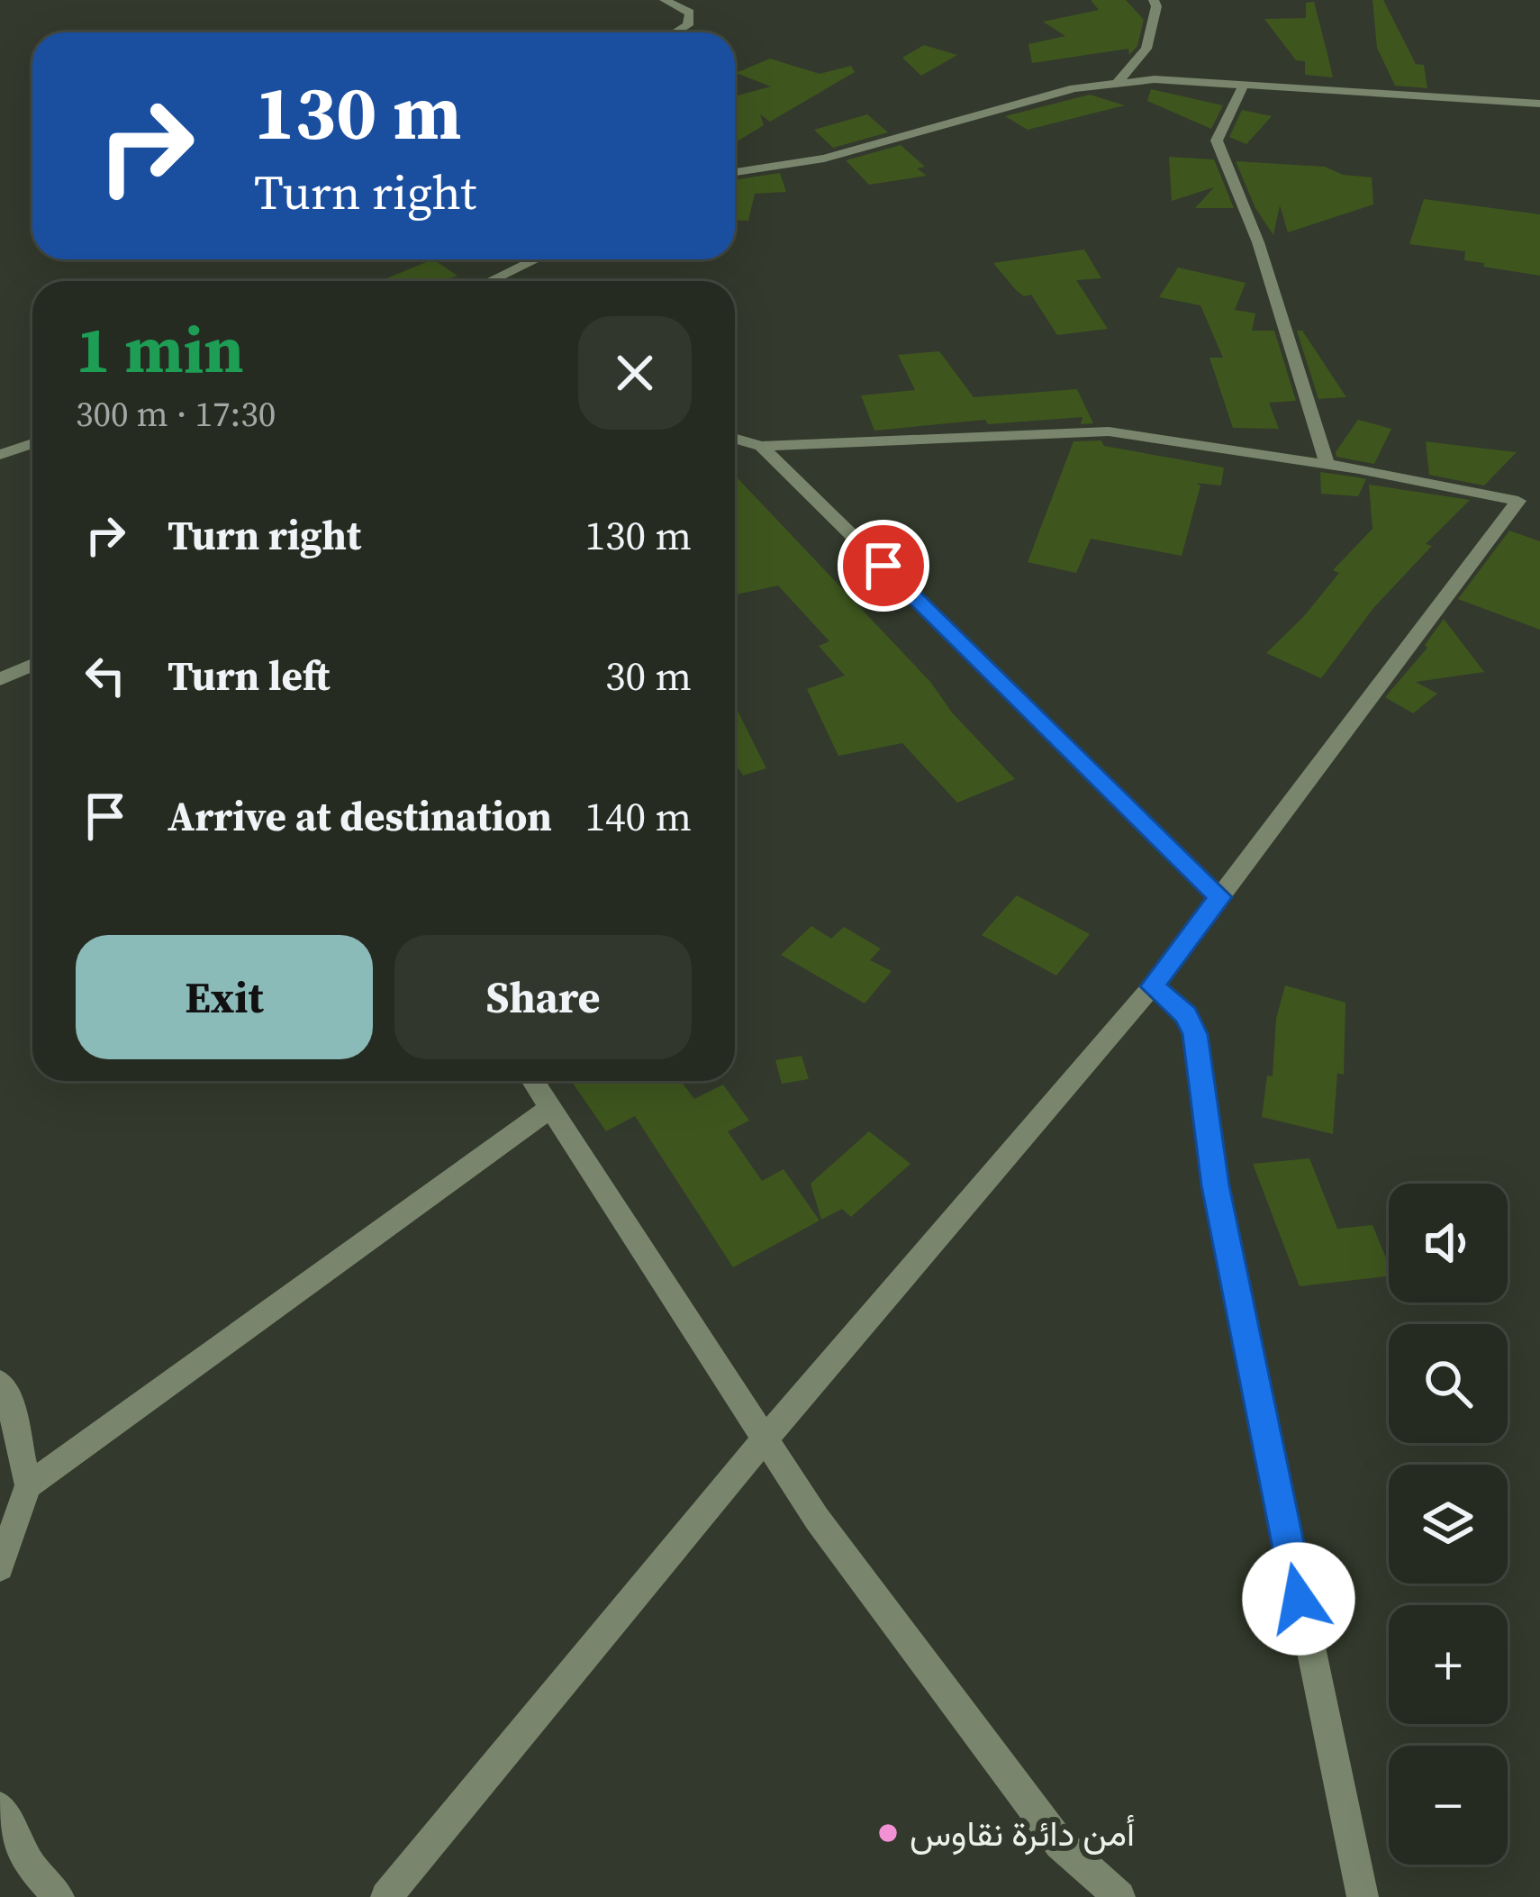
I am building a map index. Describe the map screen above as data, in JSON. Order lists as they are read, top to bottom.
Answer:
{
  "places": ["أمن دائرة نقاوس"],
  "page": {
    "turn": ["130 m", "Turn right"],
    "heading": ["1 min", "300 m · 17:30"],
    "list": [
      {
        "name": "Turn right",
        "value": "130 m"
      },
      {
        "name": "Turn left",
        "value": "30 m"
      },
      {
        "name": "Arrive at destination",
        "value": "140 m"
      }
    ],
    "buttons": ["Exit", "Share"],
    "map_buttons": ["+", "−"]
  }
}
